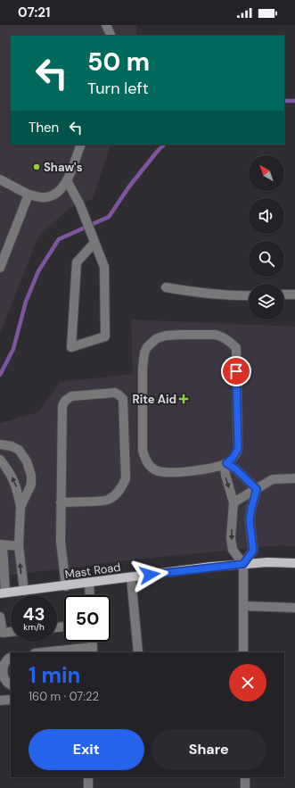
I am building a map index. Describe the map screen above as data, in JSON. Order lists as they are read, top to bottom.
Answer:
{
  "streets": {
    "main road": ["Mast Road"]
  },
  "places": {
    "other": ["Shaw's"],
    "health": ["Rite Aid"]
  },
  "north": "top left",
  "page": {
    "status": "07:21",
    "turn": ["50 m", "Turn left"],
    "then": "Then",
    "speed": "43 km/h",
    "limit": "50",
    "heading": ["1 min", "160 m · 07:22"],
    "buttons": ["Exit", "Share"]
  }
}
